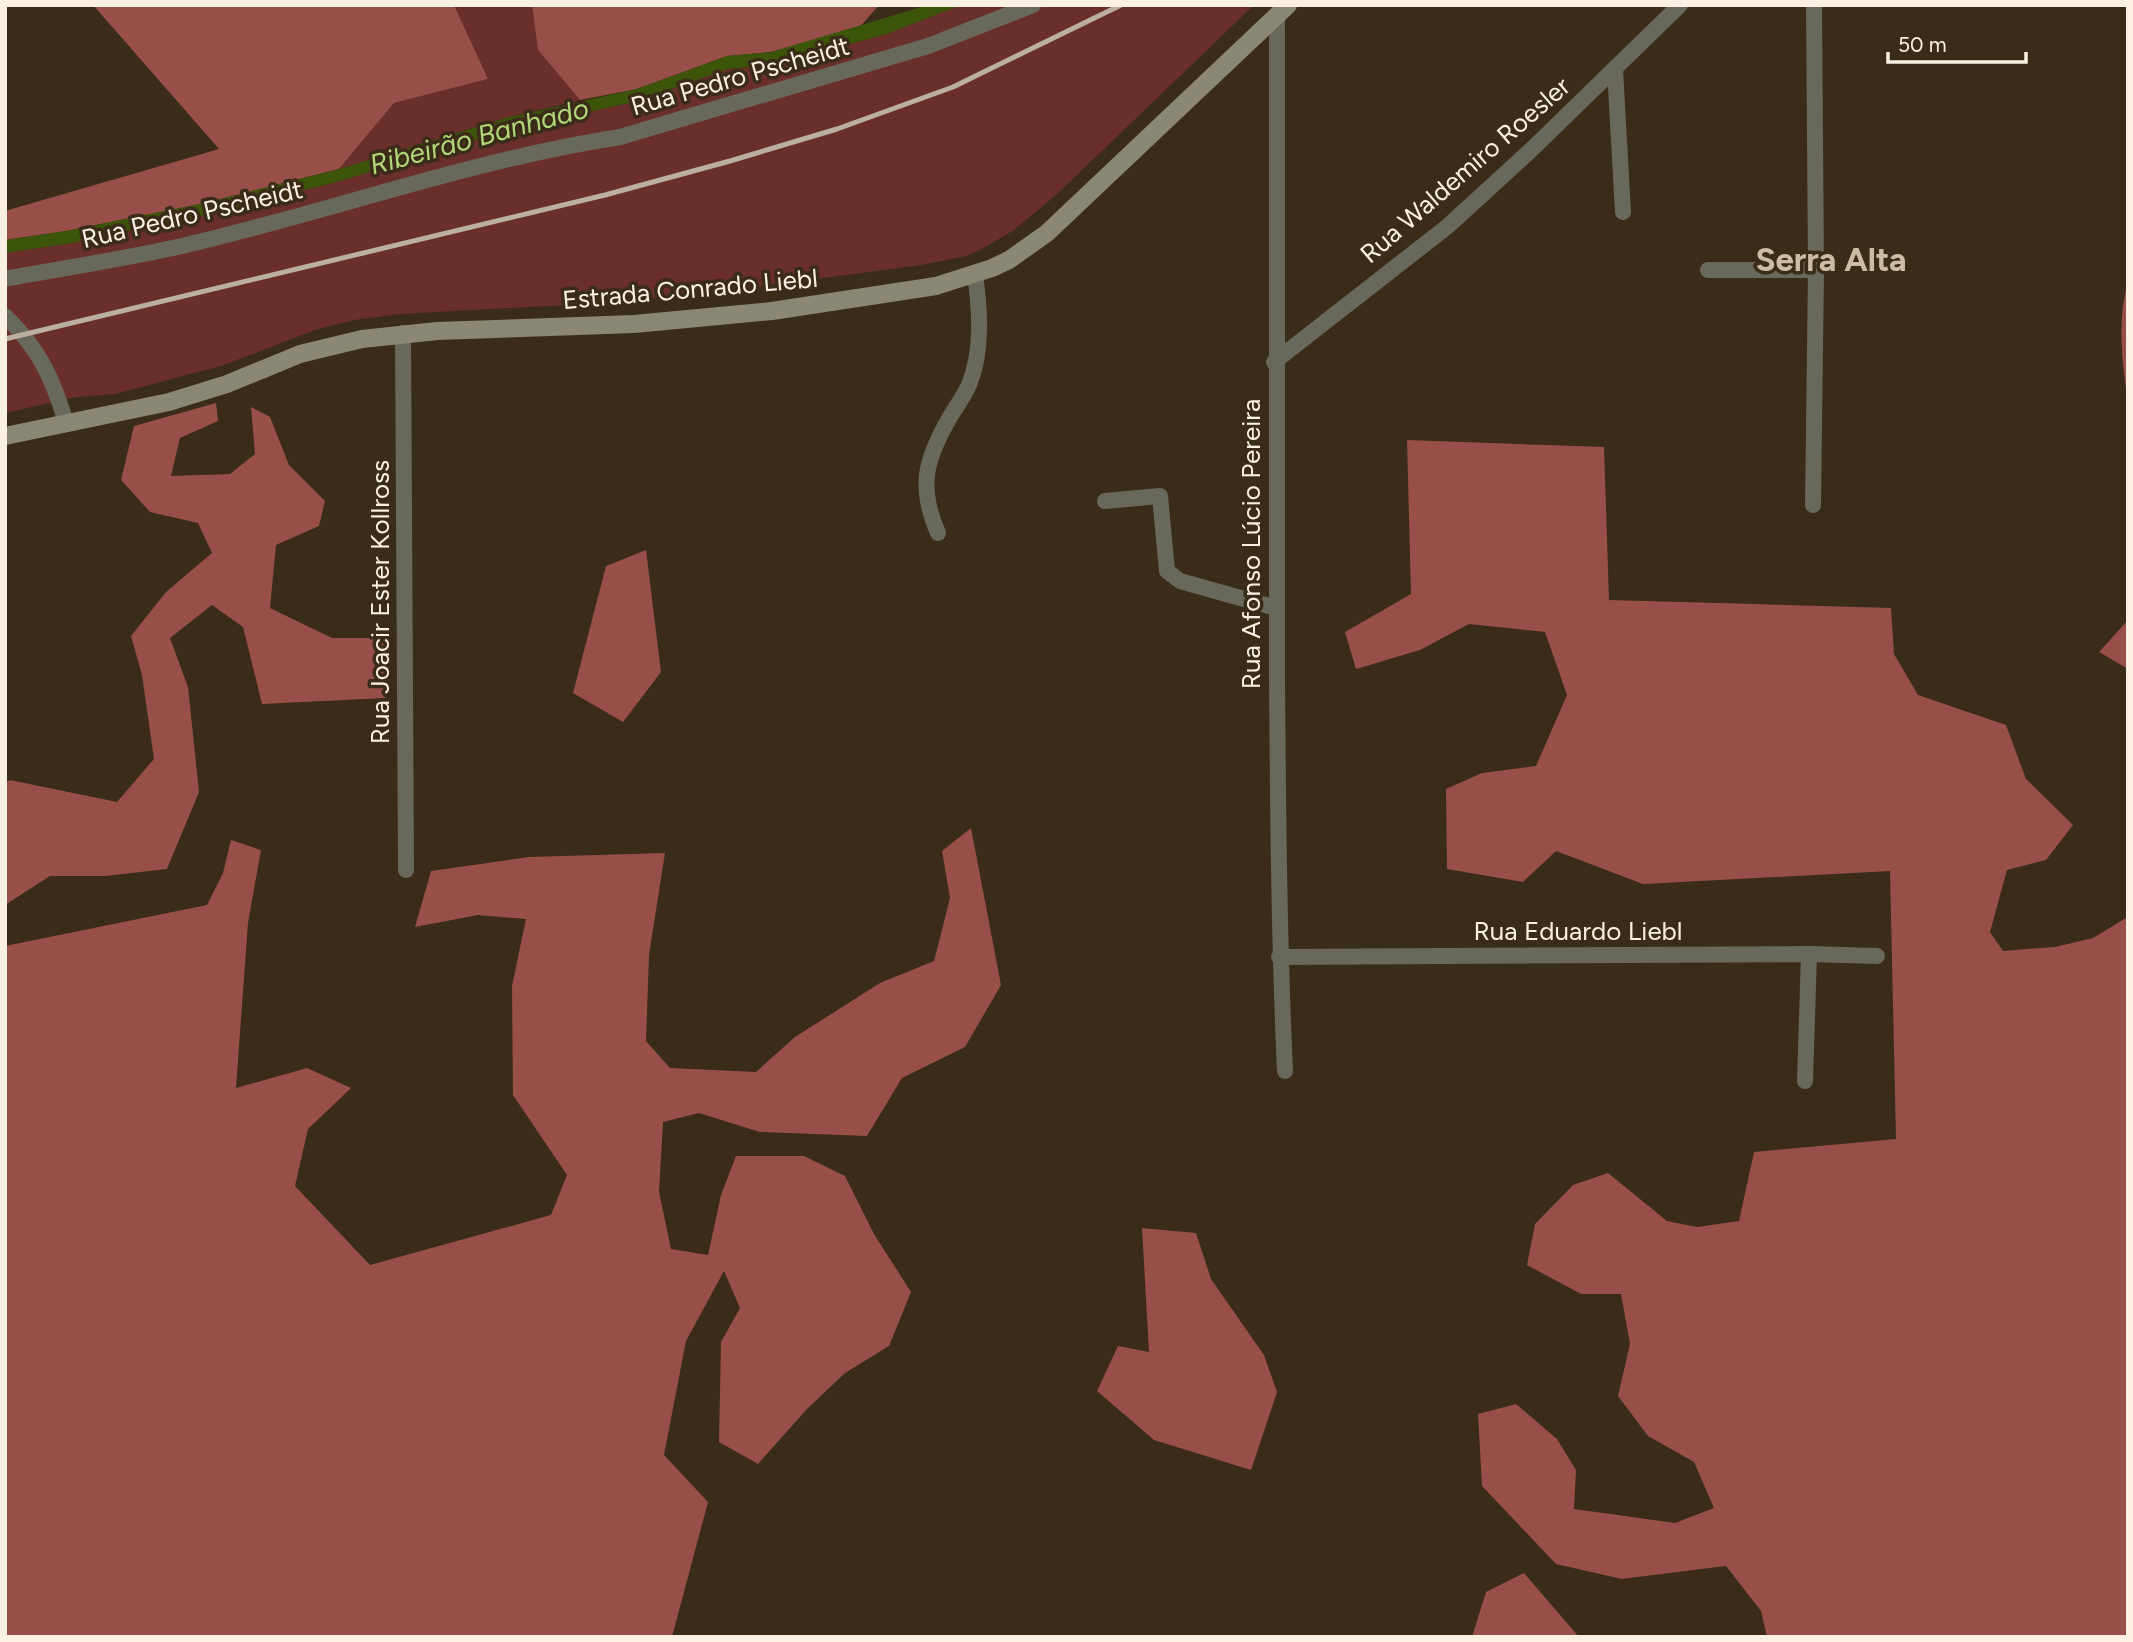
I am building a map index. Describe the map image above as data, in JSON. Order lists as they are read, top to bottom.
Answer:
{
  "streets": {
    "main road": ["Estrada Conrado Liebl"],
    "street": [
      "Rua Pedro Pscheidt",
      "Rua Waldemiro Roesler",
      "Rua Afonso Lúcio Pereira",
      "Rua Joacir Ester Kollross",
      "Rua Eduardo Liebl"
    ]
  },
  "crossings": [
    ["Rua Waldemiro Roesler", "Rua Afonso Lúcio Pereira"],
    ["Estrada Conrado Liebl", "Rua Afonso Lúcio Pereira"],
    ["Estrada Conrado Liebl", "Rua Joacir Ester Kollross"],
    ["Rua Afonso Lúcio Pereira", "Rua Eduardo Liebl"]
  ],
  "districts": ["Serra Alta"],
  "water": ["Ribeirão Banhado"],
  "scale_bar": "50 m"
}
